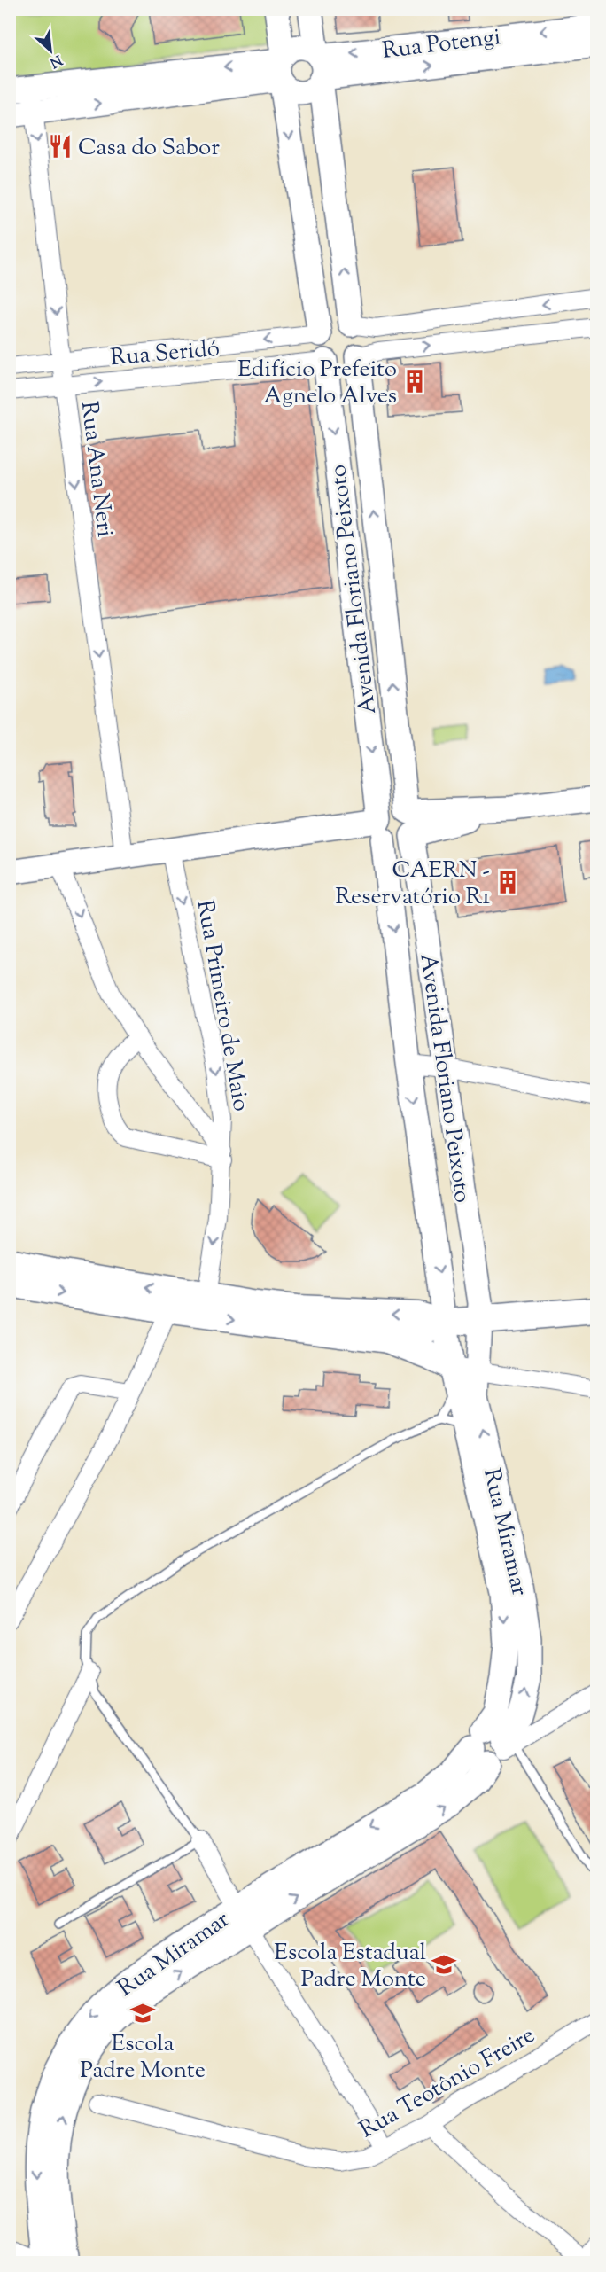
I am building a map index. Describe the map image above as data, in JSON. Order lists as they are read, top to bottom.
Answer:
{
  "streets": {
    "main road": ["Rua Potengi", "Avenida Floriano Peixoto", "Rua Miramar"],
    "street": [
      "Rua Seridó",
      "Rua Ana Neri",
      "Rua Primeiro de Maio",
      "Rua Teotônio Freire"
    ]
  },
  "crossings": [
    ["Rua Seridó", "Rua Ana Neri"],
    ["Rua Seridó", "Avenida Floriano Peixoto"],
    ["Avenida Floriano Peixoto", "Rua Miramar"]
  ],
  "one_way": ["Rua Ana Neri"],
  "places": {
    "restaurant": ["Casa do Sabor"],
    "building": ["Edifício Prefeito Agnelo Alves", "CAERN - Reservatório R1"],
    "school or university": ["Escola Estadual Padre Monte", "Escola Padre Monte"]
  },
  "north": "bottom right"
}
